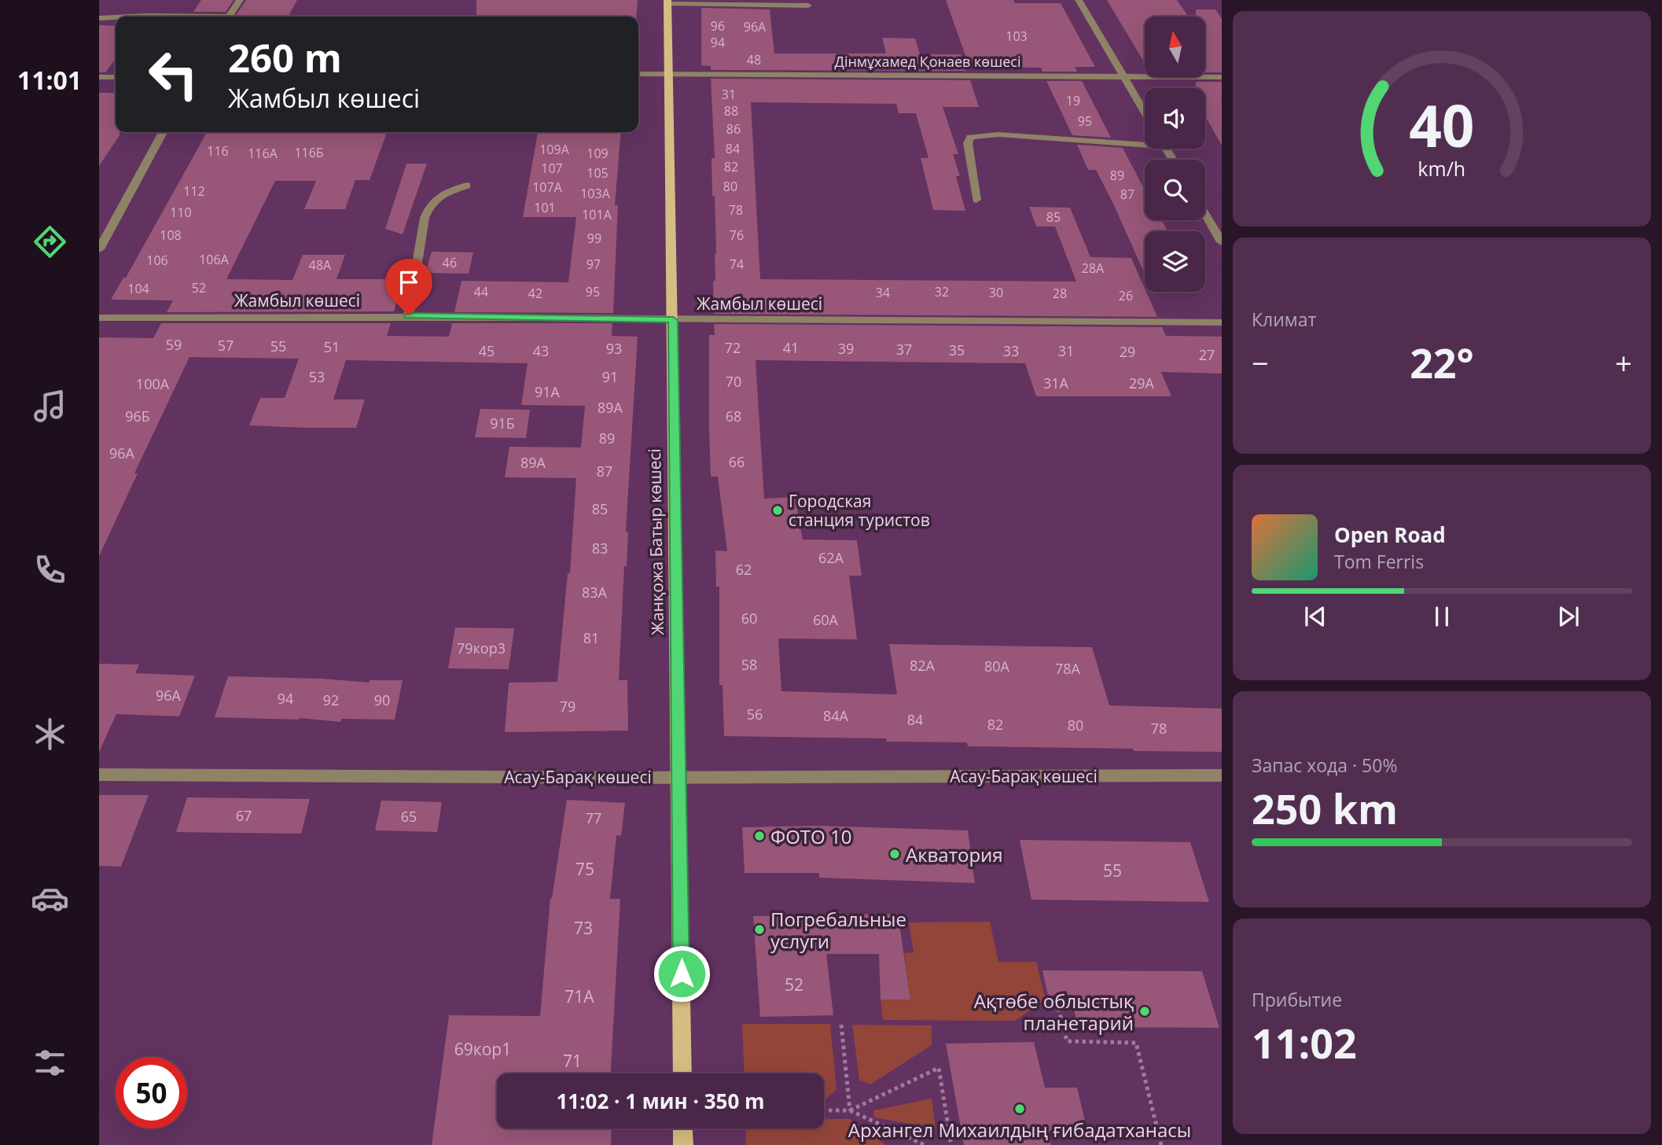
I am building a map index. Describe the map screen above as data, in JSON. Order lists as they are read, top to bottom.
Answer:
{
  "streets": {
    "main road": ["Жанқожа Батыр көшесі"],
    "street": ["Дінмұхамед Қонаев көшесі", "Жамбыл көшесі", "Асау-Барақ көшесі"]
  },
  "crossings": [
    ["Дінмұхамед Қонаев көшесі", "Жанқожа Батыр көшесі"],
    ["Жамбыл көшесі", "Жанқожа Батыр көшесі"],
    ["Жанқожа Батыр көшесі", "Асау-Барақ көшесі"]
  ],
  "places": [
    "Городская станция туристов",
    "ФОТО 10",
    "Акватория",
    "Погребальные услуги",
    "Ақтөбе облыстық планетарий",
    "Архангел Михаилдың ғибадатханасы"
  ],
  "house_numbers": [
    "96",
    "96А",
    "103",
    "94",
    "48",
    "31",
    "19",
    "88",
    "95",
    "86",
    "84",
    "109А",
    "116",
    "116Б",
    "116А",
    "109",
    "82",
    "107",
    "105",
    "89",
    "80",
    "107А",
    "112",
    "103А",
    "87",
    "101",
    "78",
    "110",
    "101А",
    "85",
    "108",
    "76",
    "99",
    "106А",
    "106",
    "46",
    "97",
    "74",
    "48А",
    "28А",
    "52",
    "104",
    "44",
    "95",
    "32",
    "34",
    "30",
    "42",
    "28",
    "26",
    "59",
    "57",
    "55",
    "51",
    "72",
    "41",
    "93",
    "39",
    "37",
    "35",
    "45",
    "43",
    "33",
    "31",
    "29",
    "27",
    "53",
    "91",
    "70",
    "31А",
    "29А",
    "100А",
    "91А",
    "89А",
    "96Б",
    "68",
    "91Б",
    "89",
    "96А",
    "66",
    "89А",
    "87",
    "85",
    "83",
    "62А",
    "62",
    "83А",
    "60",
    "60А",
    "81",
    "79кор3",
    "58",
    "82А",
    "80А",
    "78А",
    "96А",
    "94",
    "92",
    "90",
    "79",
    "56",
    "84А",
    "84",
    "82",
    "80",
    "78",
    "67",
    "65",
    "77",
    "75",
    "55",
    "73",
    "52",
    "71А",
    "69кор1",
    "71"
  ],
  "north": "top",
  "page": {
    "tabs": "11:01",
    "turn": ["260 m", "Жамбыл көшесі"],
    "tile": [
      "Климат",
      ["Запас хода · 50%", "250 km"],
      ["Прибытие", "11:02"]
    ],
    "heat": ["−", "22°", "+"],
    "song": ["Open Road", "Tom Ferris"],
    "limit": "50",
    "trip": "11:02 · 1 мин · 350 m",
    "gauge": ["40", "km/h"]
  }
}
